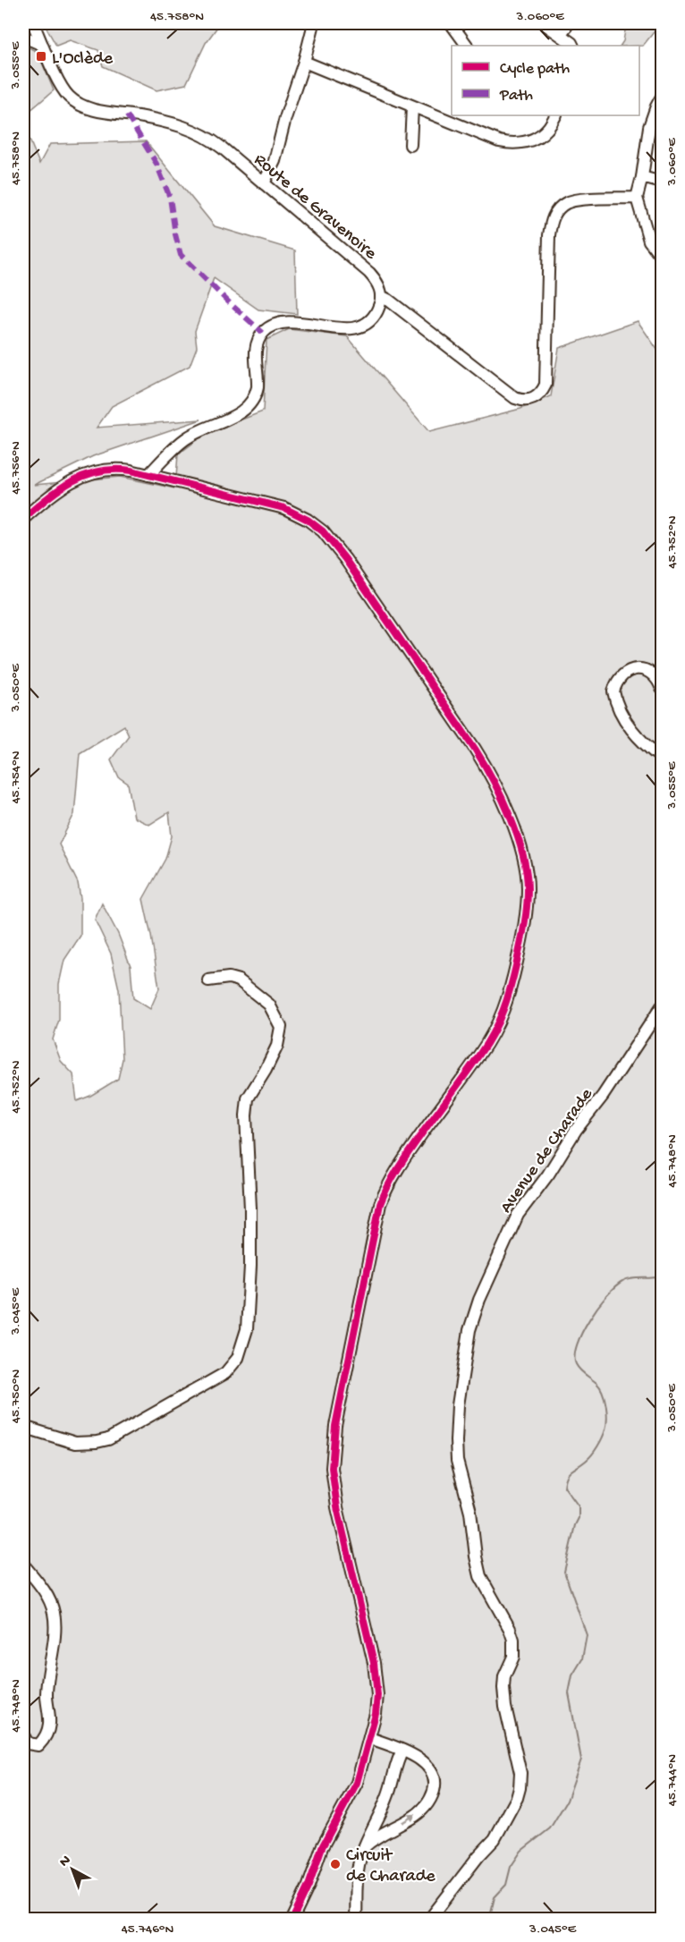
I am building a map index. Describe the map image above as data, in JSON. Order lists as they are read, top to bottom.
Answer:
{
  "streets": {
    "street": ["Route de Gravenoire", "Avenue de Charade"]
  },
  "places": {
    "transit": ["L'Oclède"],
    "other": ["Circuit de Charade"]
  },
  "legend": ["Cycle path", "Path"],
  "north": "top left",
  "coordinates": [
    "45.758°N",
    "3.060°E",
    "3.055°E",
    "45.756°N",
    "45.752°N",
    "3.050°E",
    "45.754°N",
    "45.748°N",
    "3.045°E",
    "45.750°N",
    "45.744°N",
    "45.746°N"
  ]
}
